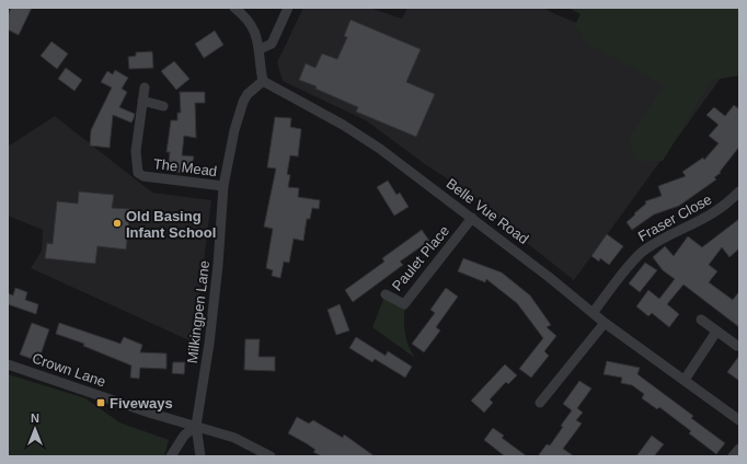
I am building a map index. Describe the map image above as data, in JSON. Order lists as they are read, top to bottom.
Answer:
{
  "streets": {
    "street": [
      "The Mead",
      "Belle Vue Road",
      "Fraser Close",
      "Paulet Place",
      "Milkingpen Lane",
      "Crown Lane"
    ]
  },
  "crossings": [
    ["The Mead", "Milkingpen Lane"],
    ["Belle Vue Road", "Fraser Close"],
    ["Belle Vue Road", "Paulet Place"],
    ["Belle Vue Road", "Milkingpen Lane"],
    ["Milkingpen Lane", "Crown Lane"]
  ],
  "places": {
    "other": ["Old Basing Infant School"],
    "transit": ["Fiveways"]
  },
  "north": "top"
}
